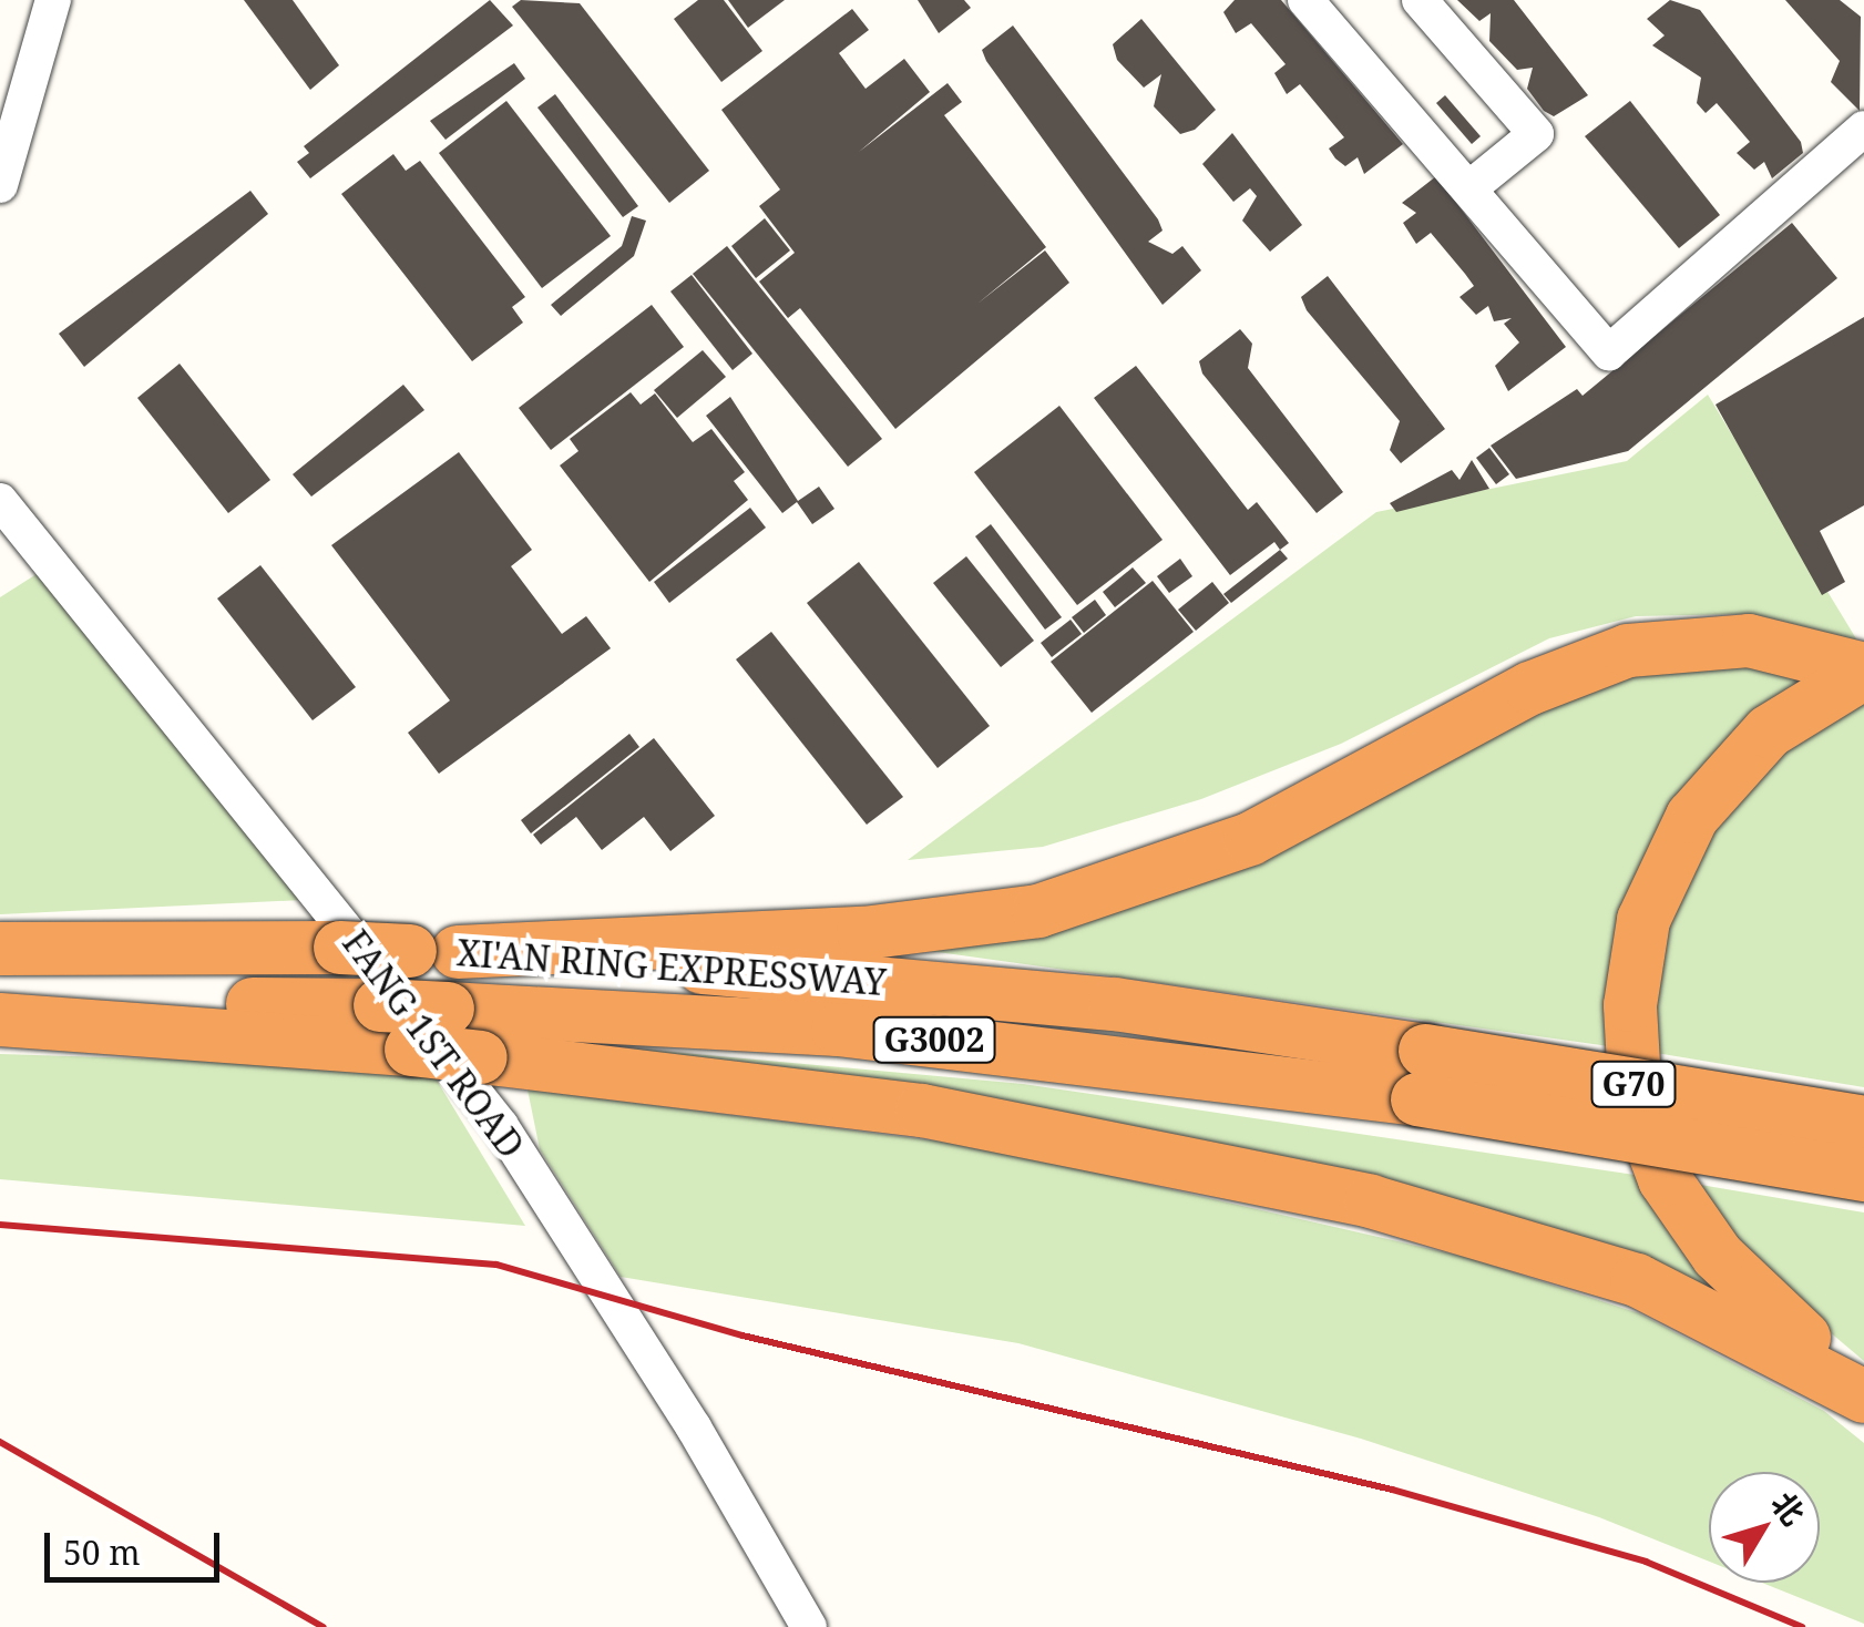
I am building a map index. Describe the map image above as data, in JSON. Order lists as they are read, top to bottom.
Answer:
{
  "streets": {
    "highway": ["XI'AN RING EXPRESSWAY", "G3002", "G70"],
    "street": ["FANG 1ST ROAD"]
  },
  "scale_bar": "50 m",
  "north": "top right"
}
